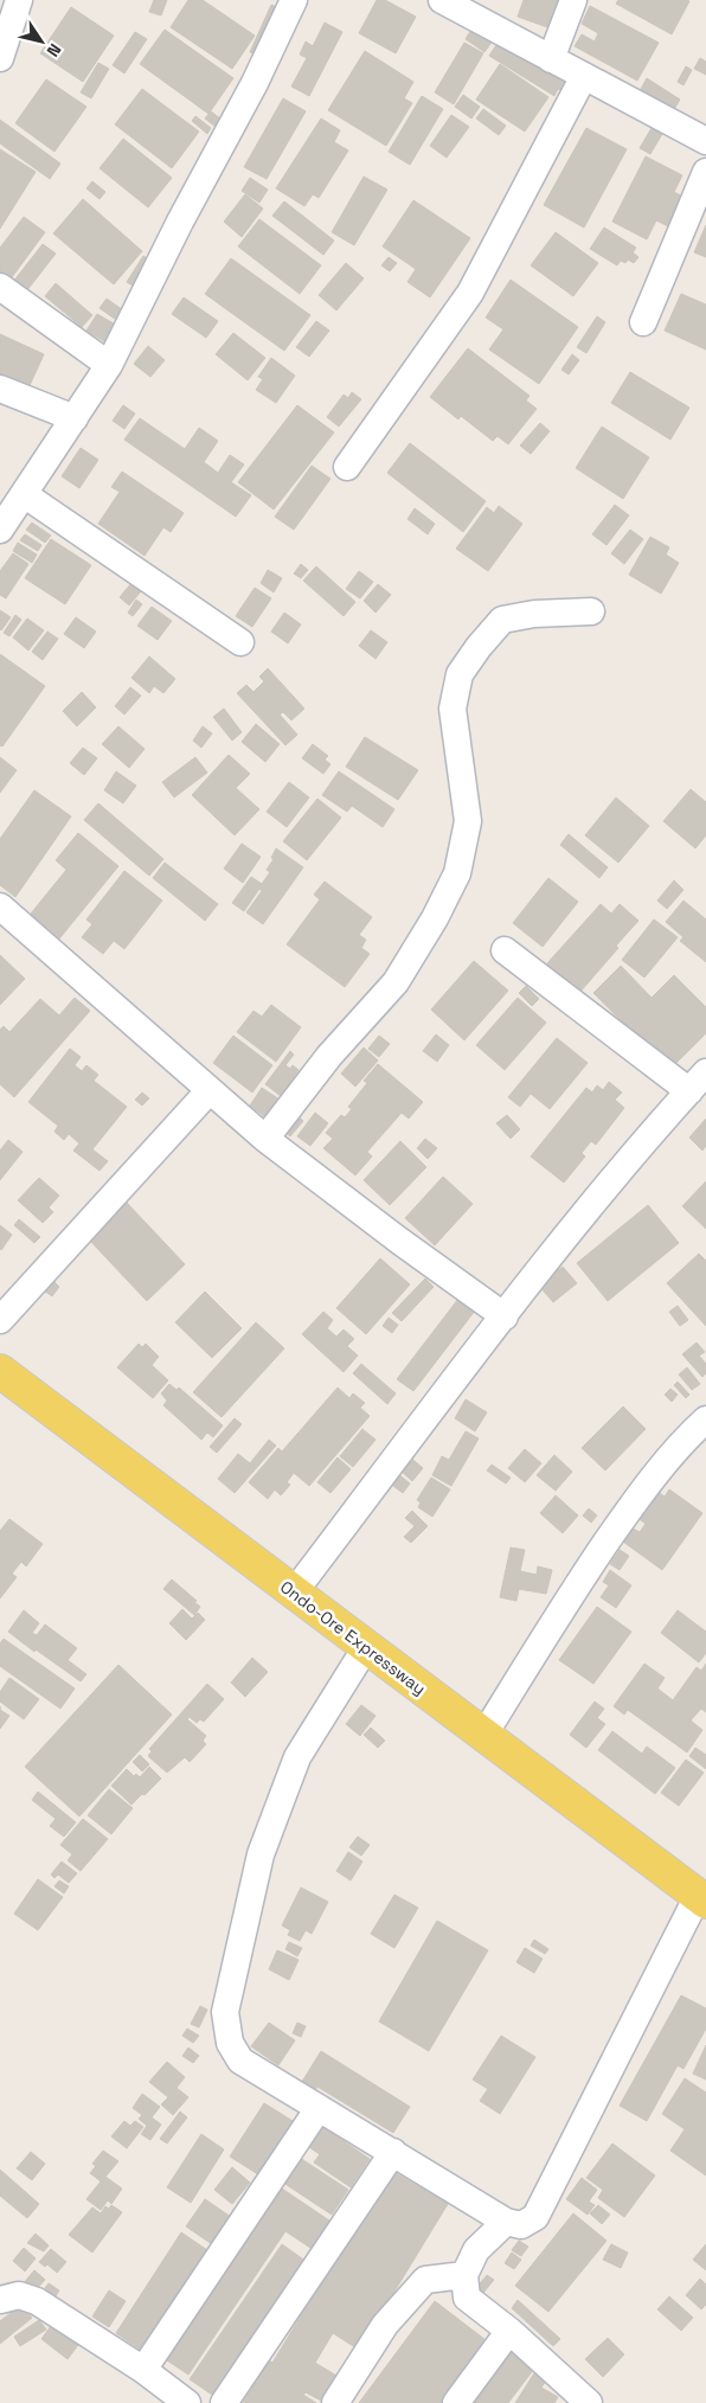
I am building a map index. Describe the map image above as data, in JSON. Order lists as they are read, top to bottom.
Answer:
{
  "streets": {
    "main road": ["Ondo-Ore Expressway"]
  },
  "north": "bottom right"
}
